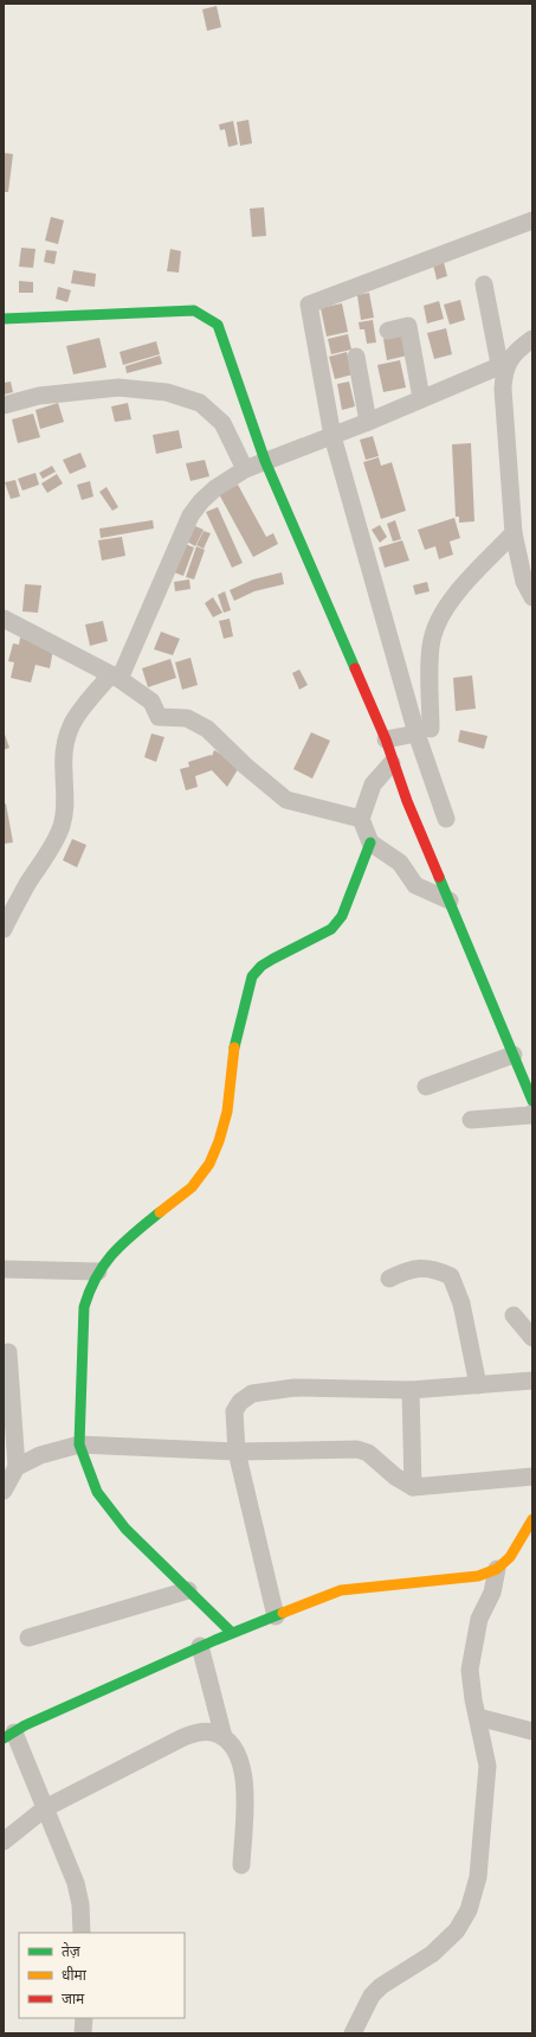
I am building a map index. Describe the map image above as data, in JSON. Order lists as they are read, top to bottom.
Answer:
{
  "legend": ["तेज़", "धीमा", "जाम"]
}
